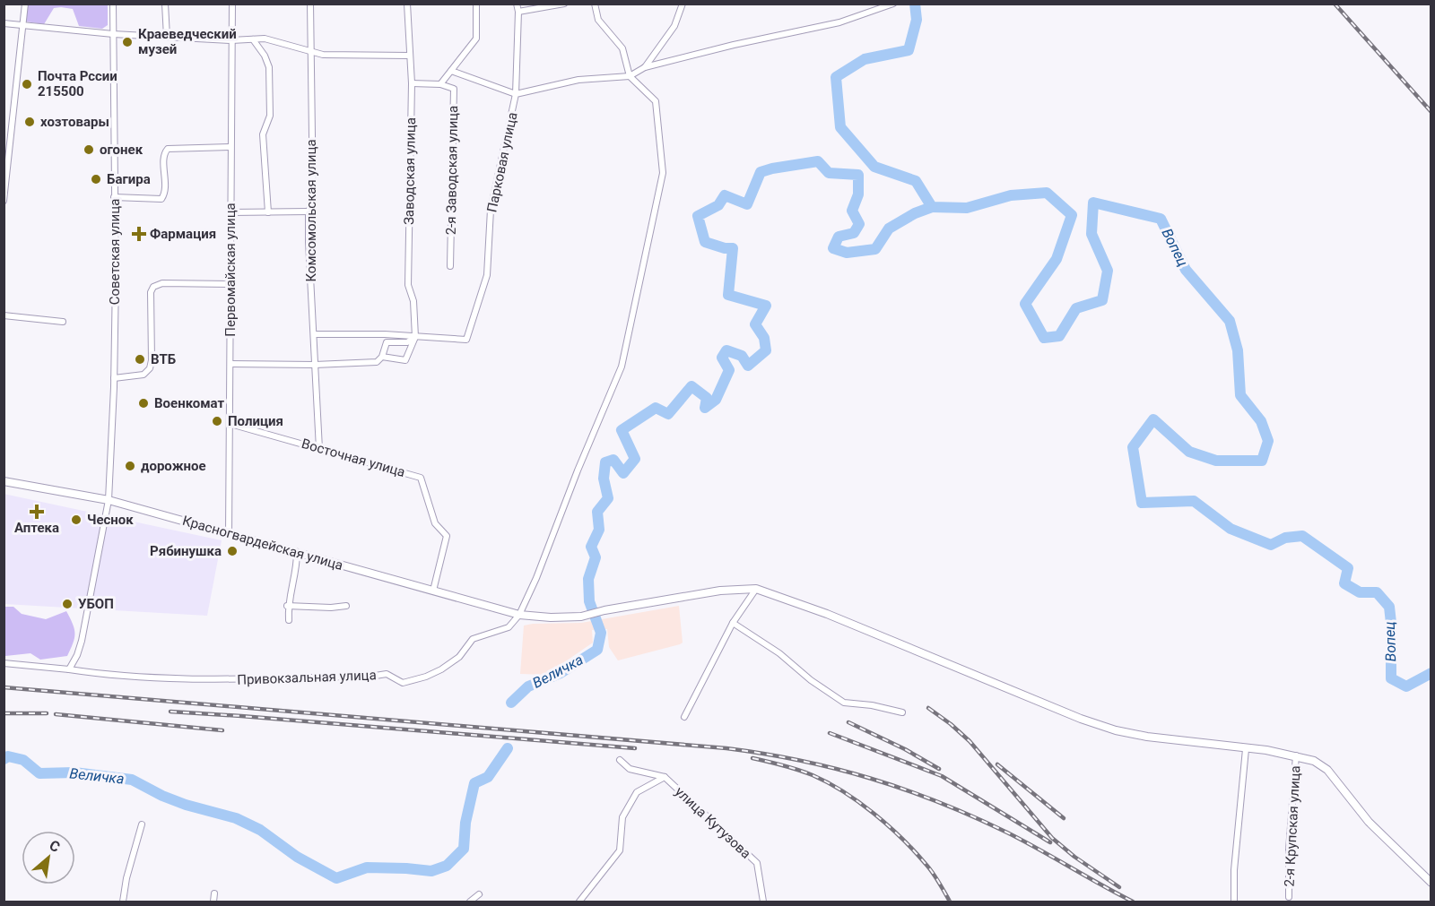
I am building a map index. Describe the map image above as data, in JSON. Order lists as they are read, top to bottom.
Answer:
{
  "streets": {
    "street": [
      "Парковая улица",
      "2-я Заводская улица",
      "Заводская улица",
      "Комсомольская улица",
      "Советская улица",
      "Первомайская улица",
      "Восточная улица",
      "Красногвардейская улица",
      "Привокзальная улица",
      "улица Кутузова",
      "2-я Крупская улица"
    ]
  },
  "crossings": [
    ["Парковая улица", "Заводская улица"],
    ["Комсомольская улица", "Восточная улица"],
    ["Советская улица", "Красногвардейская улица"],
    ["Первомайская улица", "Восточная улица"],
    ["Первомайская улица", "Красногвардейская улица"],
    ["Восточная улица", "Красногвардейская улица"],
    ["Красногвардейская улица", "Привокзальная улица"]
  ],
  "water": ["Вопец", "Величка"],
  "places": {
    "other": [
      "Краеведческий музей",
      "Почта Рссии 215500",
      "хозтовары",
      "огонек",
      "Багира",
      "ВТБ",
      "Военкомат",
      "Полиция",
      "дорожное",
      "Чеснок",
      "Рябинушка",
      "УБОП"
    ],
    "health": ["Фармация", "Аптека"]
  },
  "north": "top right"
}
